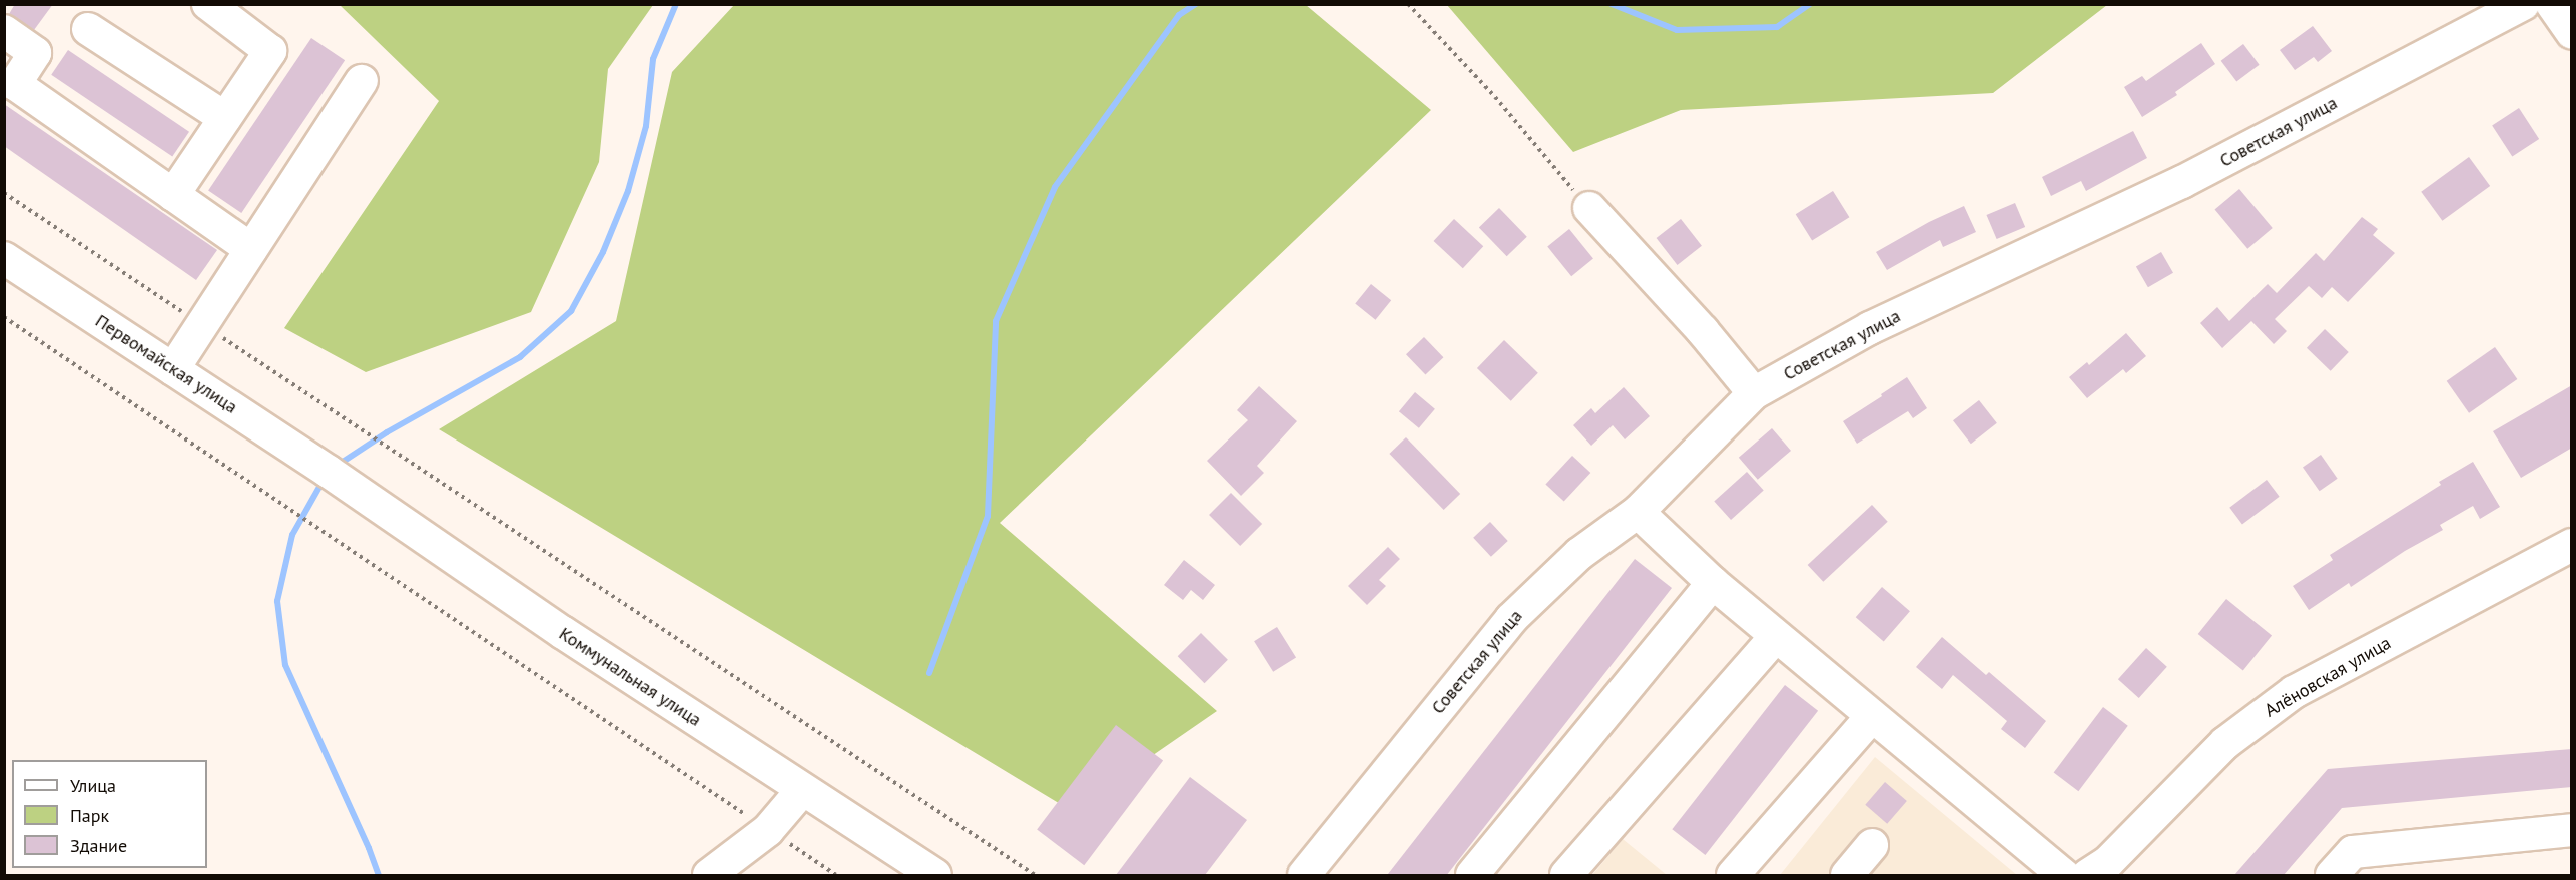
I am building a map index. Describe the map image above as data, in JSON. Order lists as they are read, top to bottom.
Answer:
{
  "streets": {
    "street": [
      "Советская улица",
      "Первомайская улица",
      "Коммунальная улица",
      "Алёновская улица"
    ]
  },
  "crossings": [
    ["Первомайская улица", "Коммунальная улица"]
  ],
  "legend": ["Улица", "Парк", "Здание"]
}
